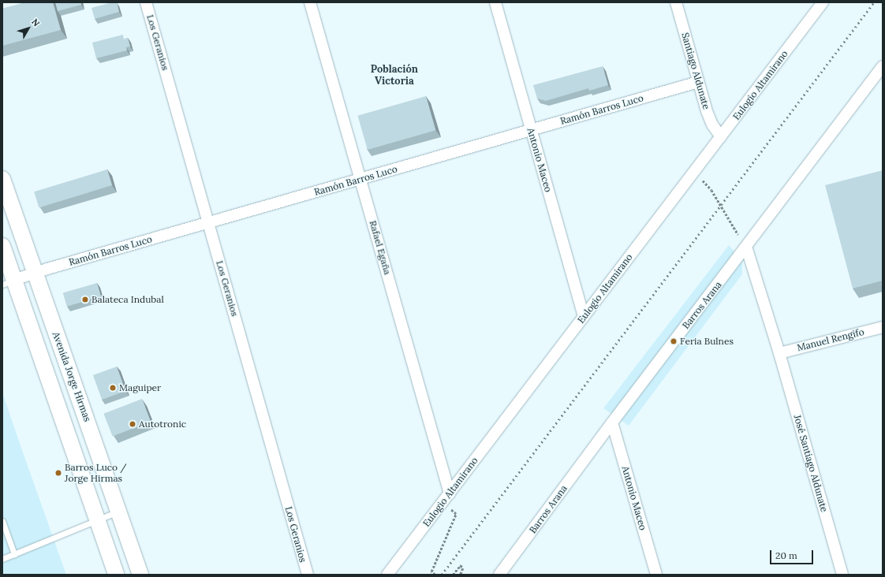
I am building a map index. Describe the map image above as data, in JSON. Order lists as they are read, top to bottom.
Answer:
{
  "streets": {
    "street": [
      "Los Geranios",
      "Santiago Aldunate",
      "Eulogio Altamirano",
      "Ramón Barros Luco",
      "Antonio Maceo",
      "Rafael Egaña",
      "Barros Arana",
      "Manuel Rengifo",
      "Avenida Jorge Hirmas",
      "José Santiago Aldunate"
    ]
  },
  "crossings": [
    ["Los Geranios", "Ramón Barros Luco"],
    ["Santiago Aldunate", "Eulogio Altamirano"],
    ["Santiago Aldunate", "Ramón Barros Luco"],
    ["Eulogio Altamirano", "Antonio Maceo"],
    ["Eulogio Altamirano", "Rafael Egaña"],
    ["Ramón Barros Luco", "Antonio Maceo"],
    ["Ramón Barros Luco", "Rafael Egaña"],
    ["Ramón Barros Luco", "Avenida Jorge Hirmas"],
    ["Antonio Maceo", "Barros Arana"],
    ["Manuel Rengifo", "José Santiago Aldunate"]
  ],
  "districts": ["Población Victoria"],
  "places": [
    "Balateca Indubal",
    "Feria Bulnes",
    "Maguiper",
    "Autotronic",
    "Barros Luco / Jorge Hirmas"
  ],
  "scale_bar": "20 m",
  "north": "top right"
}
